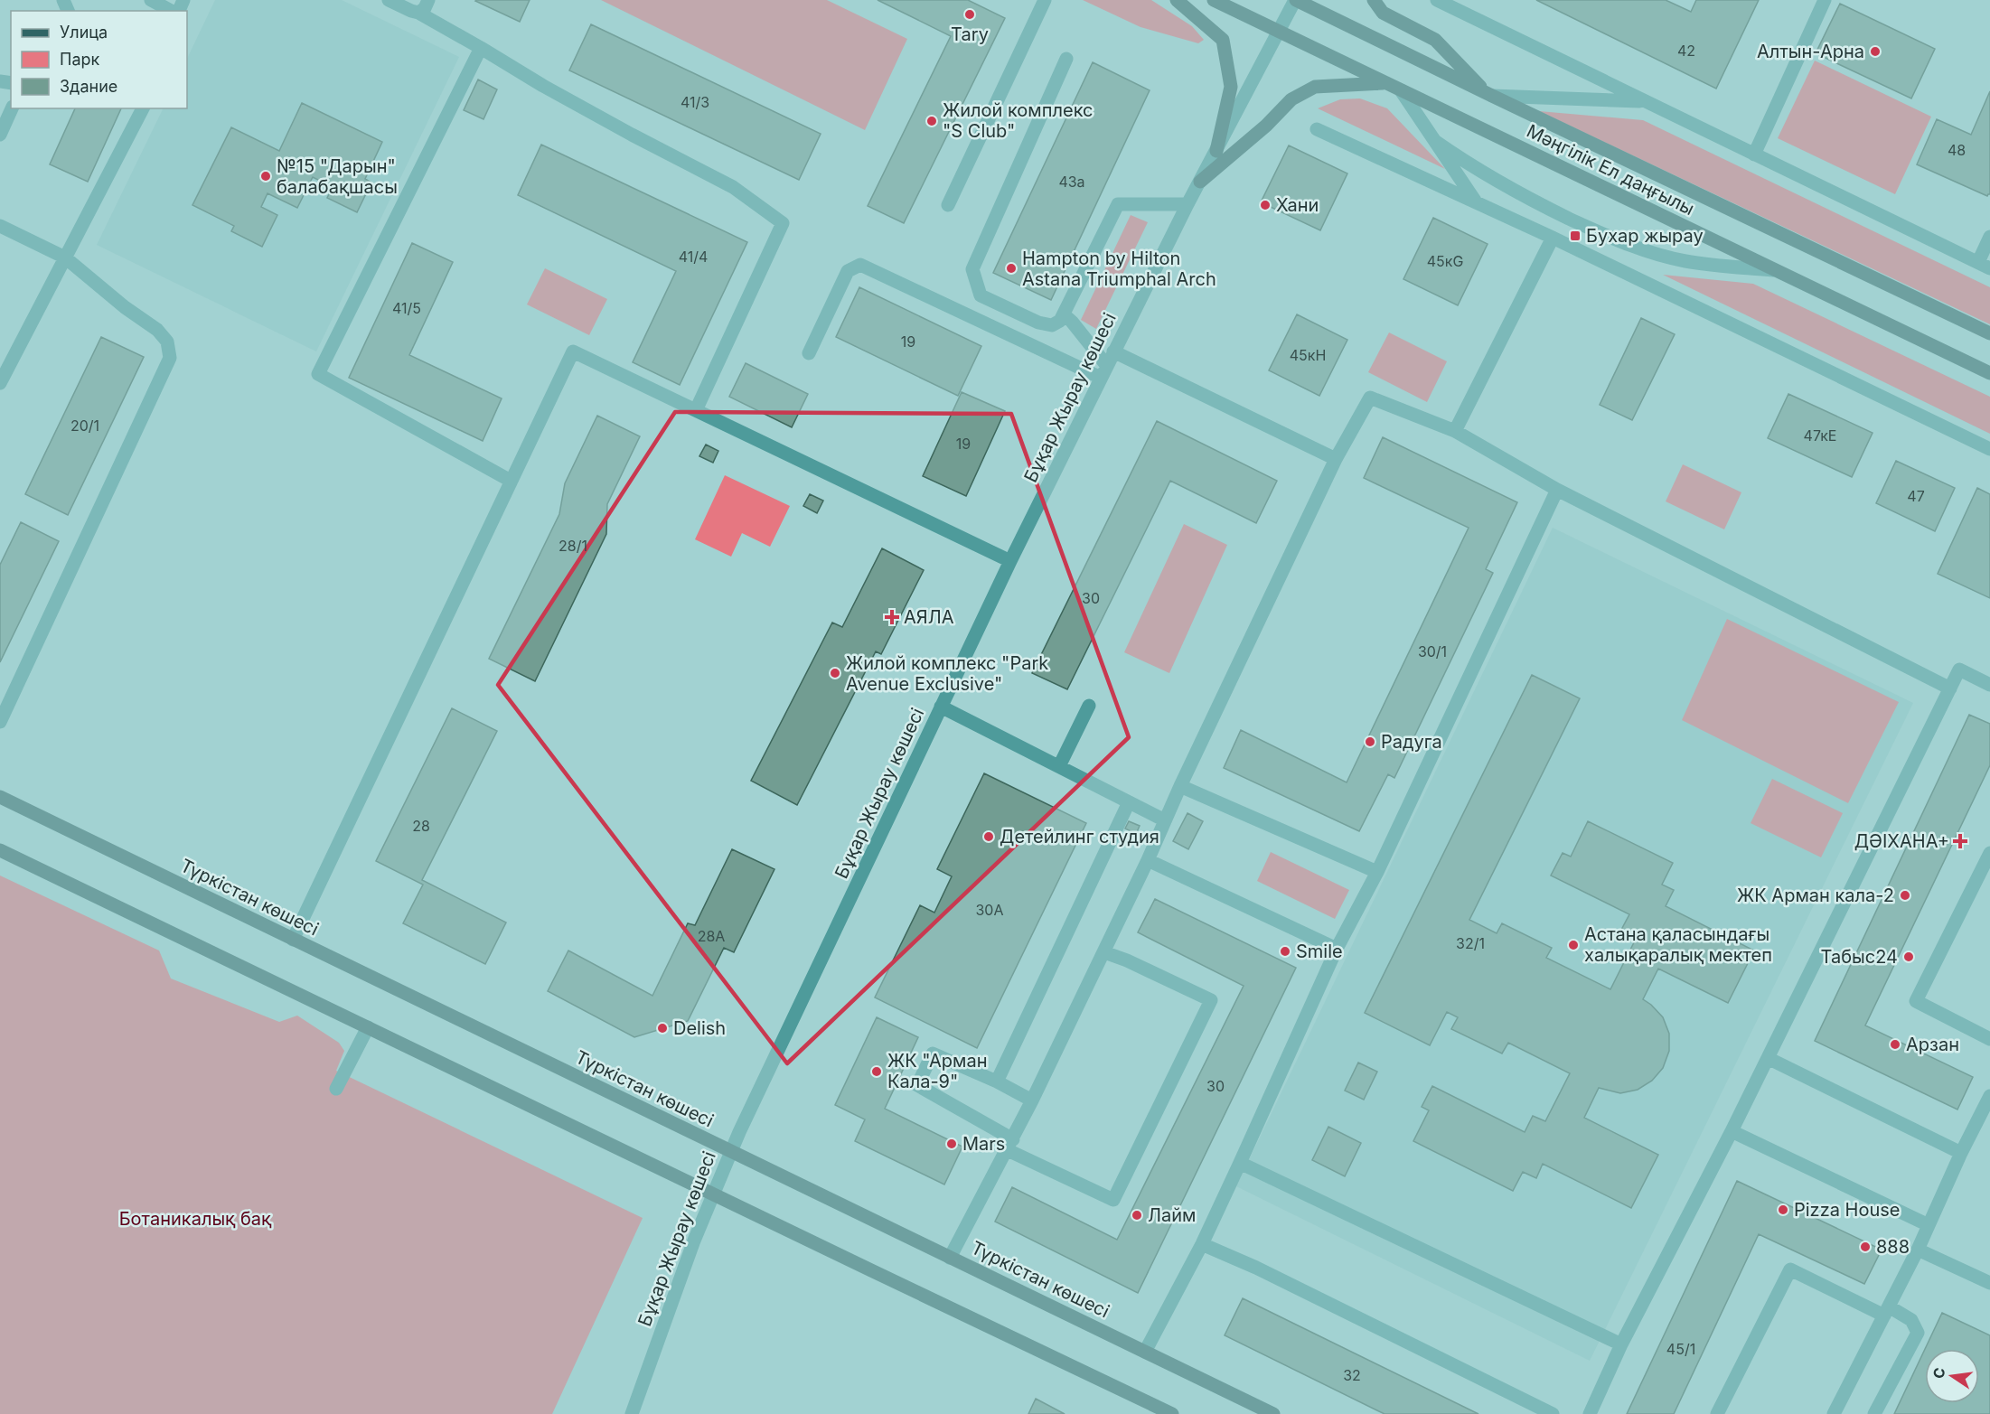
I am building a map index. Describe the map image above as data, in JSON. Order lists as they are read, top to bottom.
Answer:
{
  "streets": {
    "main road": ["Мәңгілік Ел даңғылы", "Түркістан көшесі"],
    "street": ["Бұқар Жырау көшесі"]
  },
  "crossings": [
    ["Мәңгілік Ел даңғылы", "Бұқар Жырау көшесі"],
    ["Бұқар Жырау көшесі", "Түркістан көшесі"]
  ],
  "parks": ["Ботаникалық бақ"],
  "places": {
    "other": [
      "Tary",
      "Алтын-Арна",
      "Жилой комплекс \"S Club\"",
      "№15 \"Дарын\" балабақшасы",
      "Хани",
      "Hampton by Hilton Astana Triumphal Arch",
      "Жилой комплекс \"Park Avenue Exclusive\"",
      "Радуга",
      "Детейлинг студия",
      "ЖК Арман кала-2",
      "Астана қаласындағы халықаралық мектеп",
      "Smile",
      "Табыс24",
      "Delish",
      "Арзан",
      "ЖК \"Арман Кала-9\"",
      "Mars",
      "Pizza House",
      "Лайм",
      "888"
    ],
    "transit": ["Бухар жырау"],
    "health": ["АЯЛА", "ДӘІХАНА+"]
  },
  "house_numbers": [
    "42",
    "41/3",
    "48",
    "43а",
    "41/4",
    "45кG",
    "41/5",
    "19",
    "45кH",
    "20/1",
    "47кЕ",
    "19",
    "47",
    "28/1",
    "30",
    "30/1",
    "28",
    "30А",
    "28А",
    "32/1",
    "30",
    "45/1",
    "32"
  ],
  "legend": ["Улица", "Парк", "Здание"],
  "north": "left"
}
